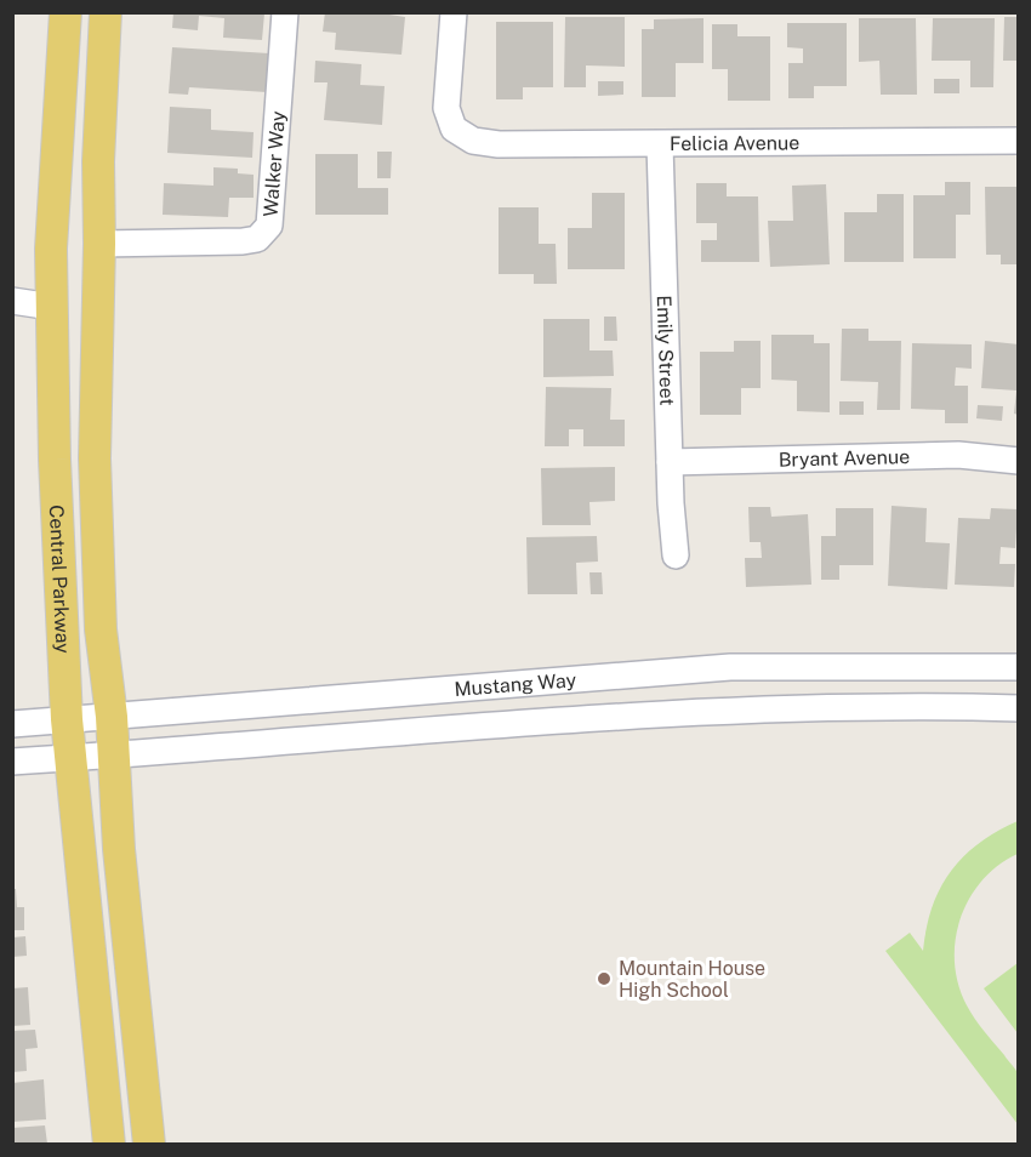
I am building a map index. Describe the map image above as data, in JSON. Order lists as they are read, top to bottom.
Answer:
{
  "streets": {
    "main road": ["Central Parkway"],
    "street": [
      "Felicia Avenue",
      "Walker Way",
      "Emily Street",
      "Bryant Avenue",
      "Mustang Way"
    ]
  },
  "crossings": [
    ["Felicia Avenue", "Emily Street"],
    ["Walker Way", "Central Parkway"],
    ["Emily Street", "Bryant Avenue"],
    ["Central Parkway", "Mustang Way"]
  ],
  "places": ["Mountain House High School"]
}
